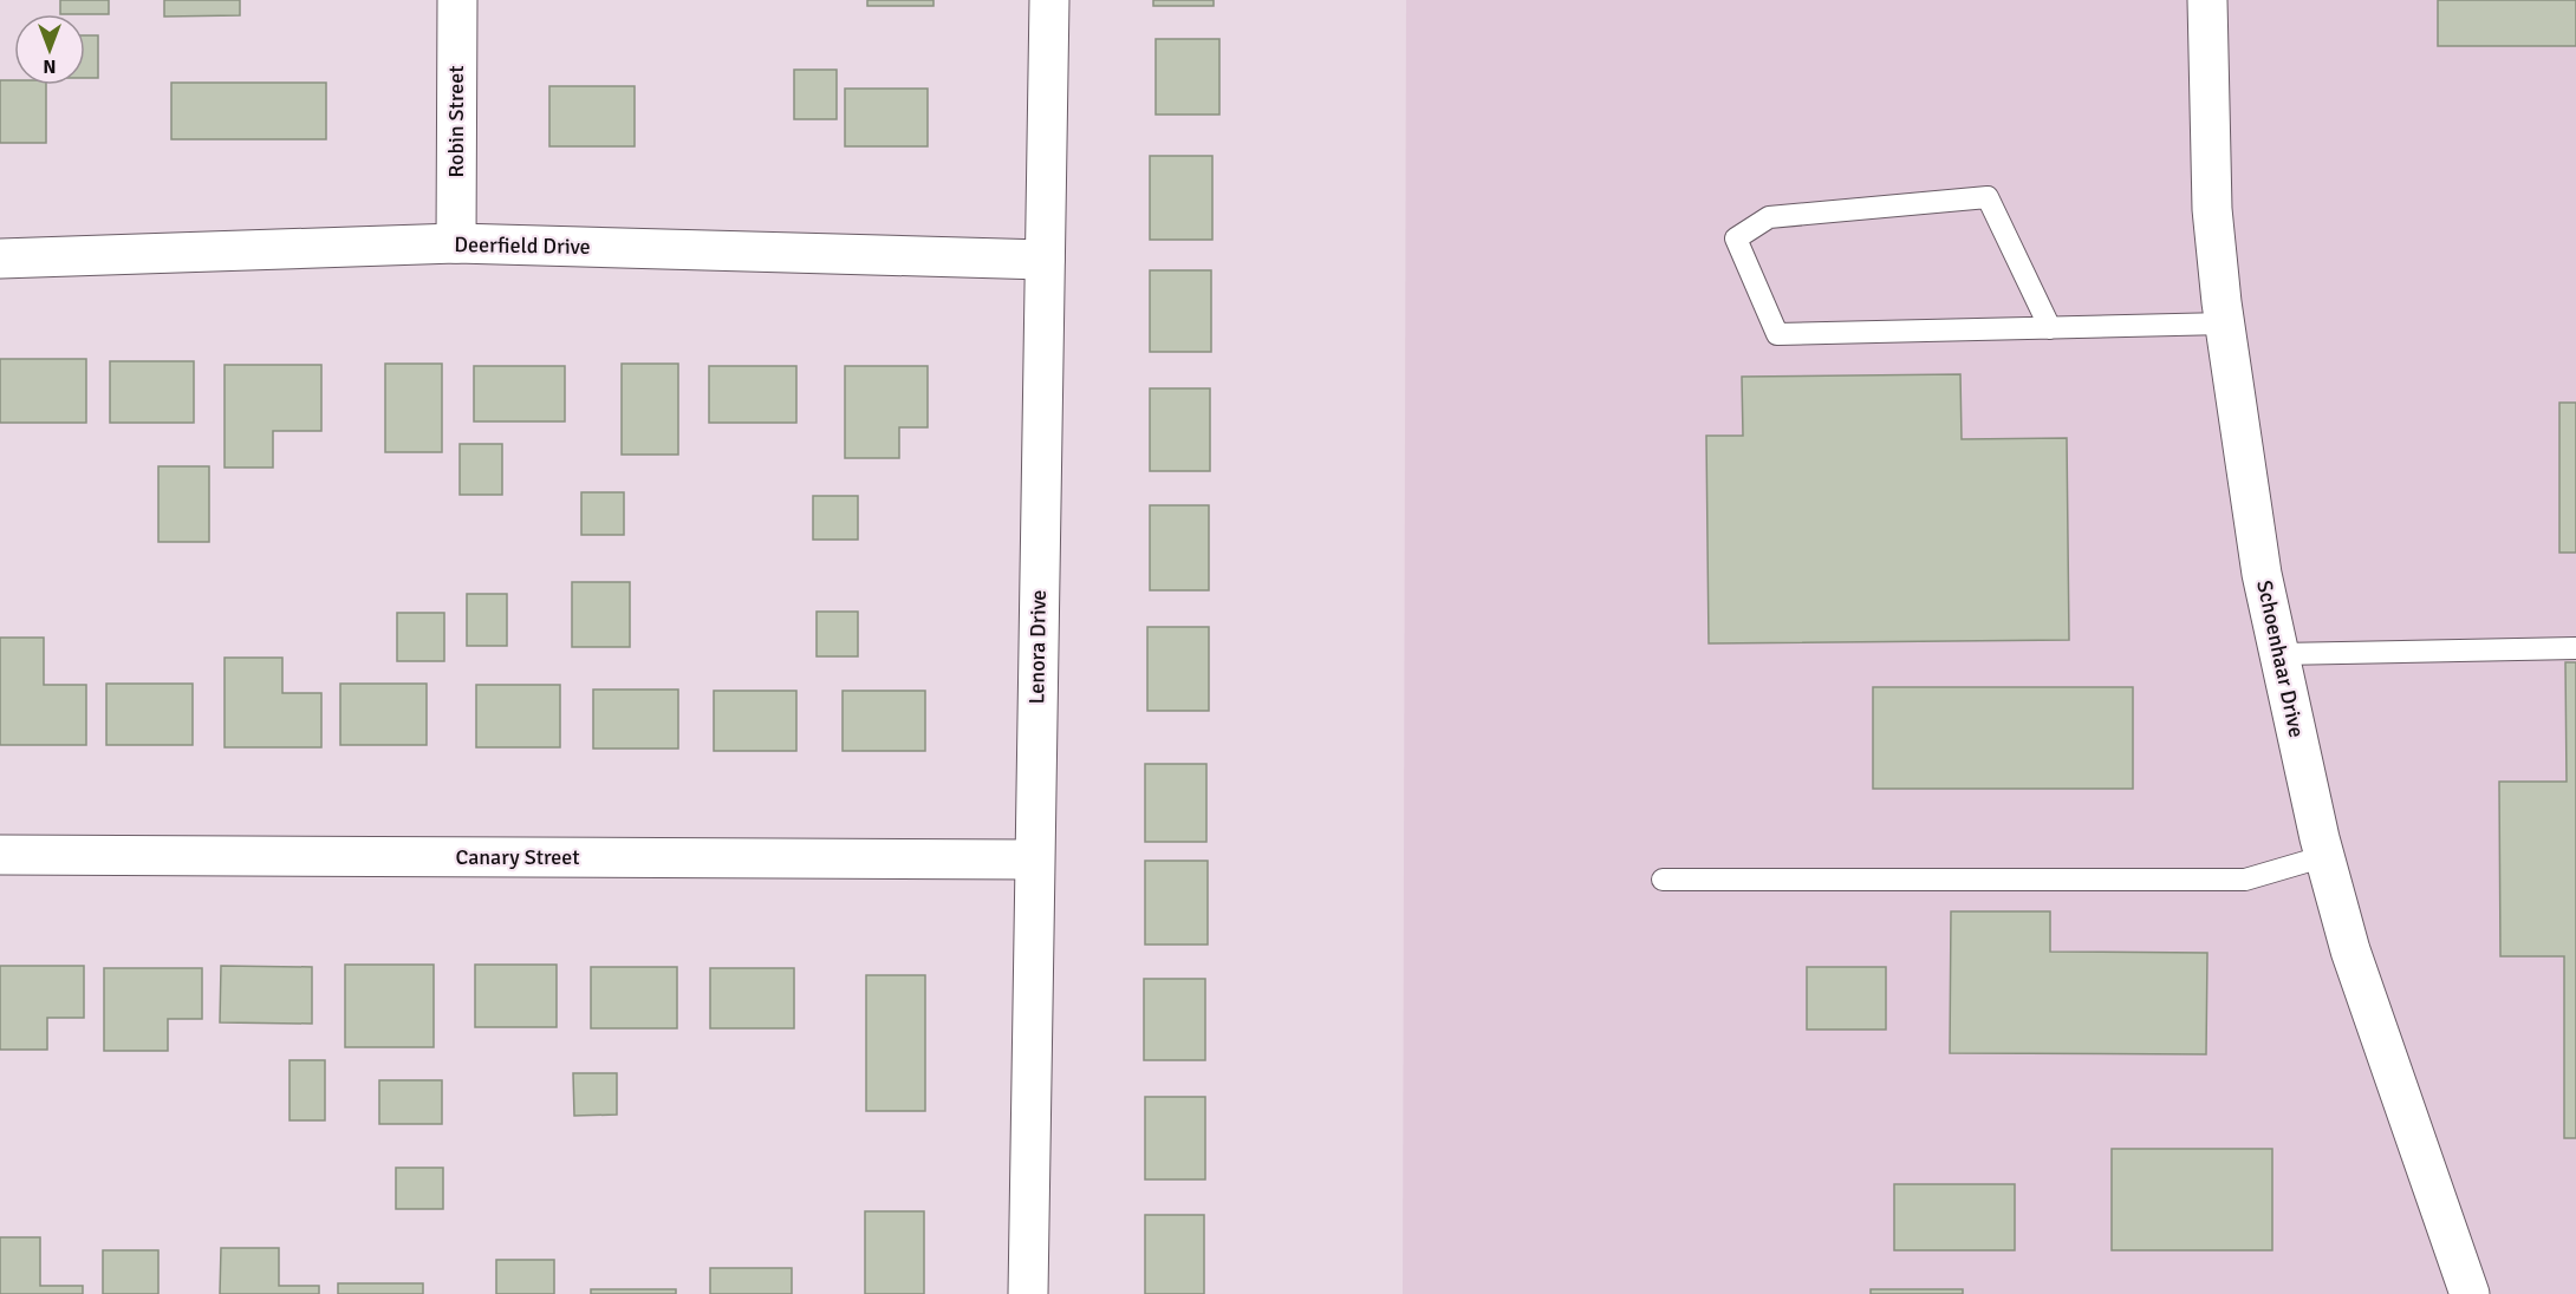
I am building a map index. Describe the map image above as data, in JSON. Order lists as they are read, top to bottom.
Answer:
{
  "streets": {
    "street": [
      "Robin Street",
      "Deerfield Drive",
      "Lenora Drive",
      "Schoenhaar Drive",
      "Canary Street"
    ]
  },
  "crossings": [
    ["Robin Street", "Deerfield Drive"],
    ["Deerfield Drive", "Lenora Drive"],
    ["Lenora Drive", "Canary Street"]
  ],
  "north": "bottom"
}
